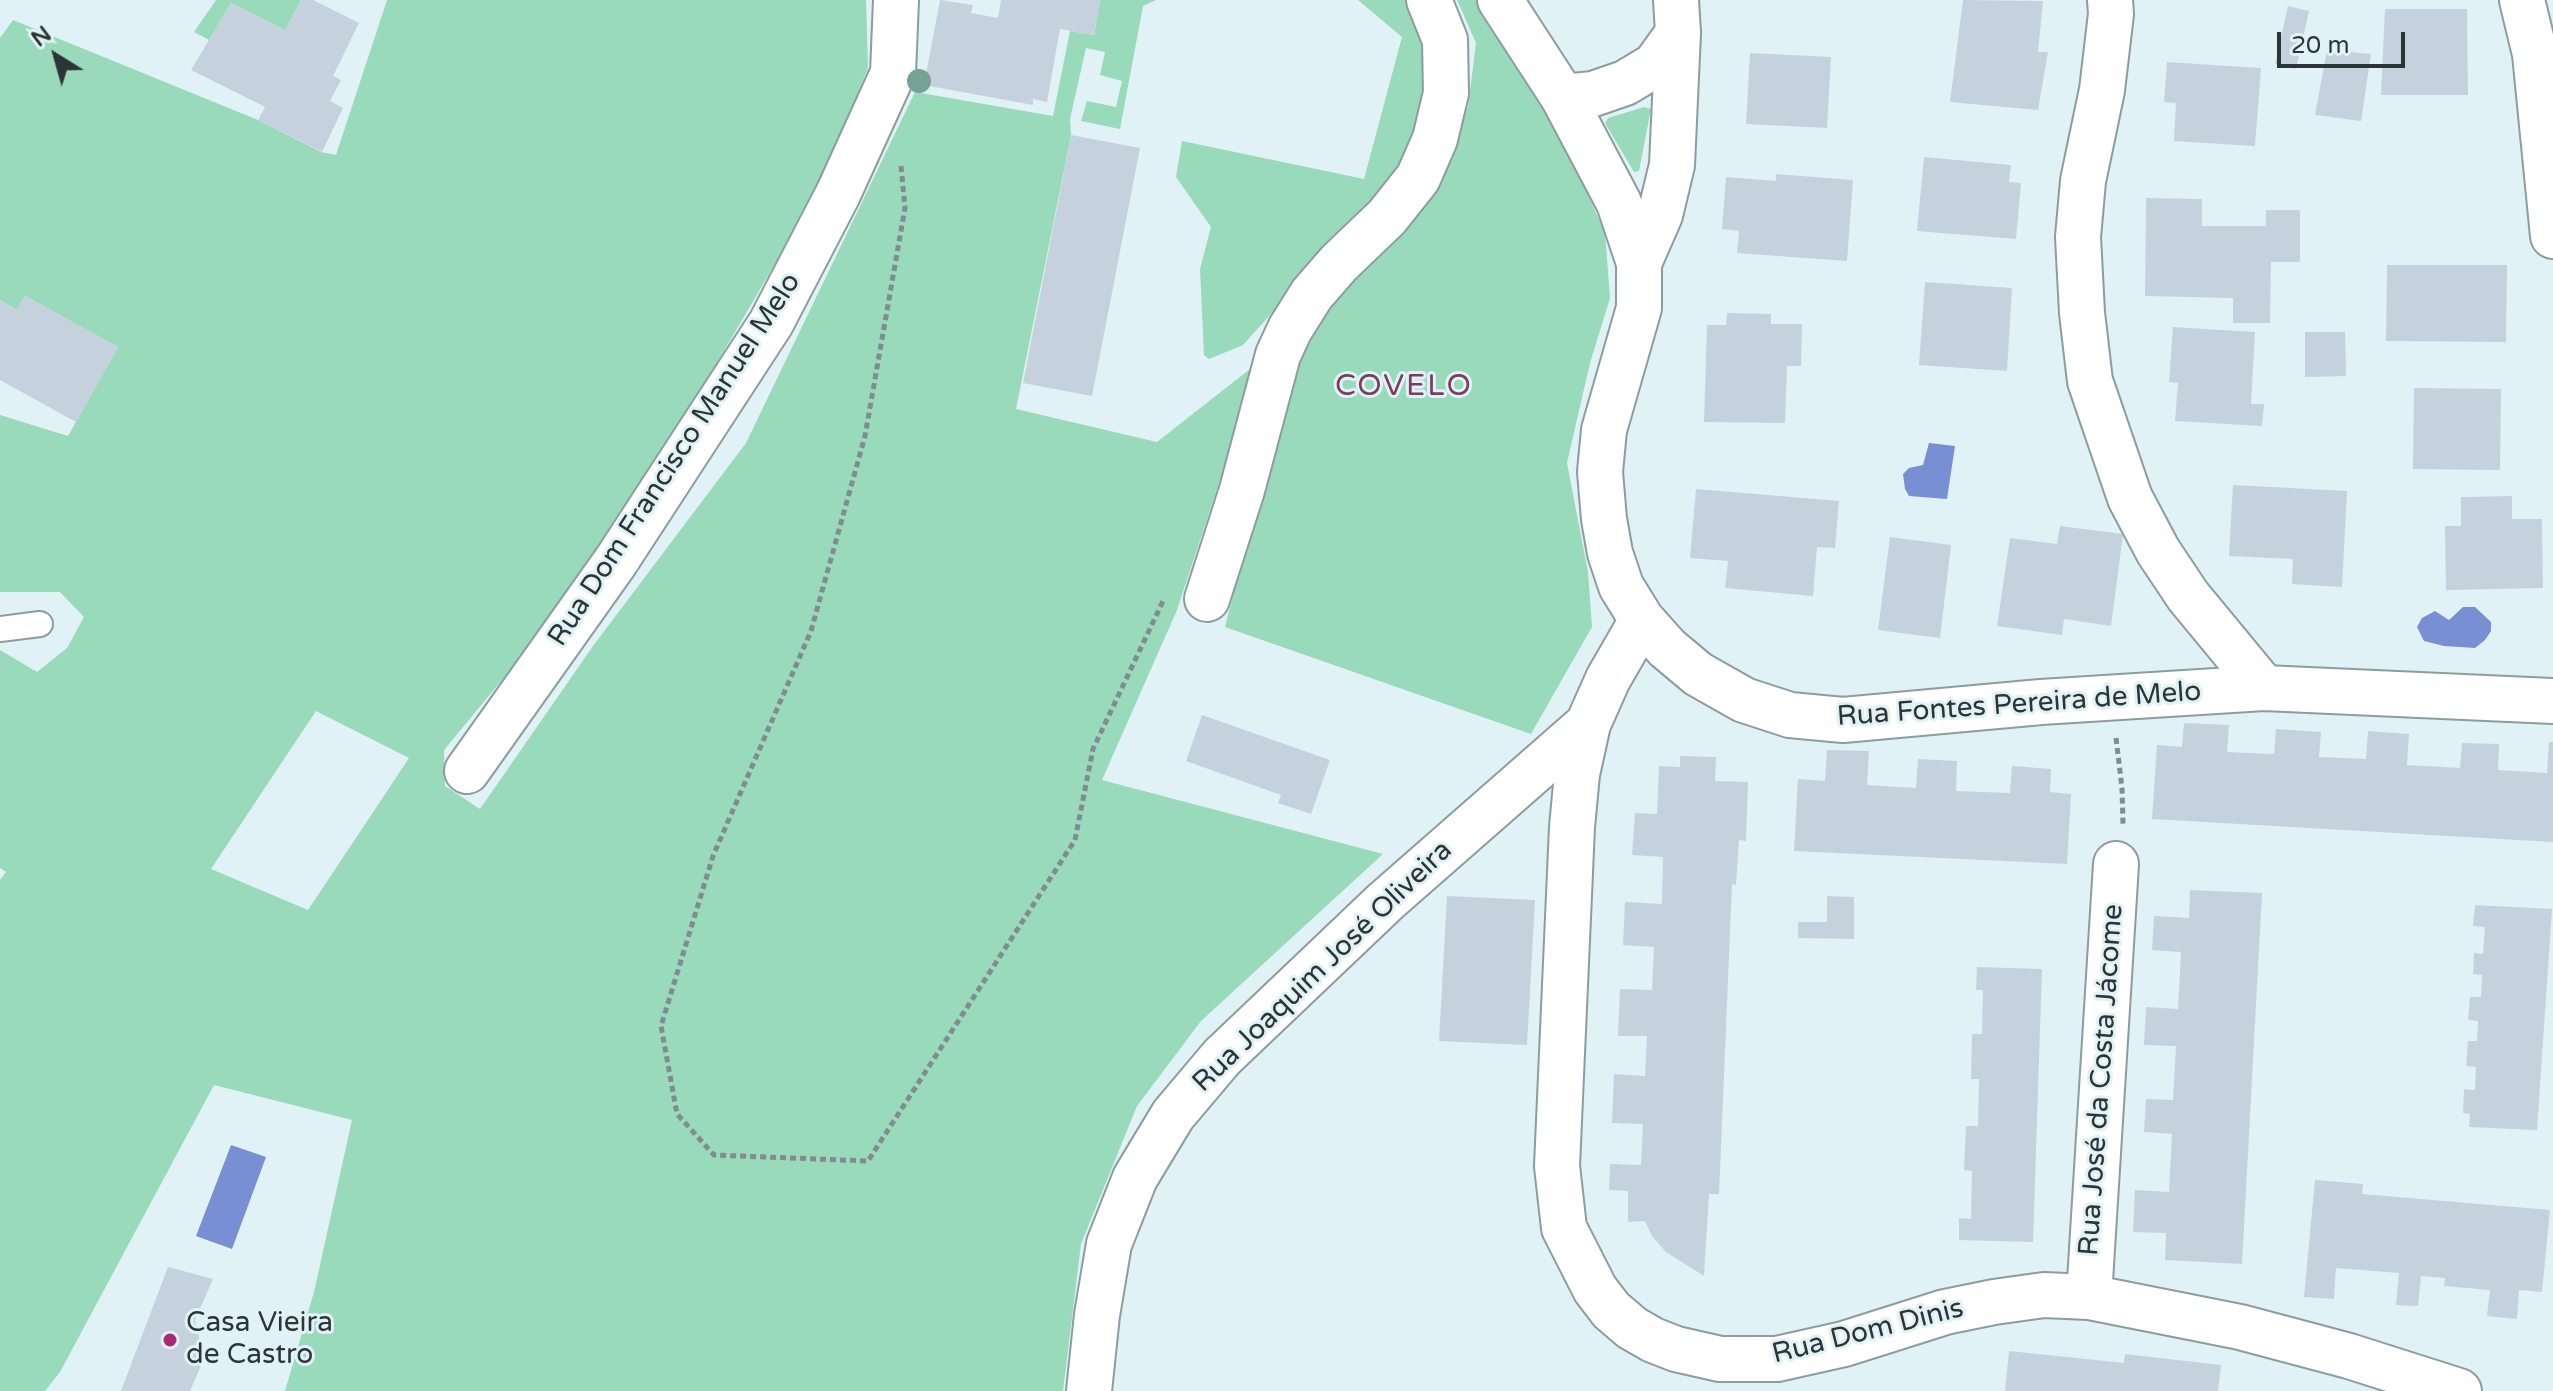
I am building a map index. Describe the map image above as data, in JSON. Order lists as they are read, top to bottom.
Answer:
{
  "streets": {
    "street": [
      "Rua Dom Francisco Manuel Melo",
      "Rua Fontes Pereira de Melo",
      "Rua Joaquim José Oliveira",
      "Rua José da Costa Jácome",
      "Rua Dom Dinis"
    ]
  },
  "crossings": [
    ["Rua Fontes Pereira de Melo", "Rua Dom Dinis"],
    ["Rua Joaquim José Oliveira", "Rua Dom Dinis"],
    ["Rua José da Costa Jácome", "Rua Dom Dinis"]
  ],
  "districts": ["COVELO"],
  "places": ["Casa Vieira de Castro"],
  "scale_bar": "20 m",
  "north": "top left"
}
